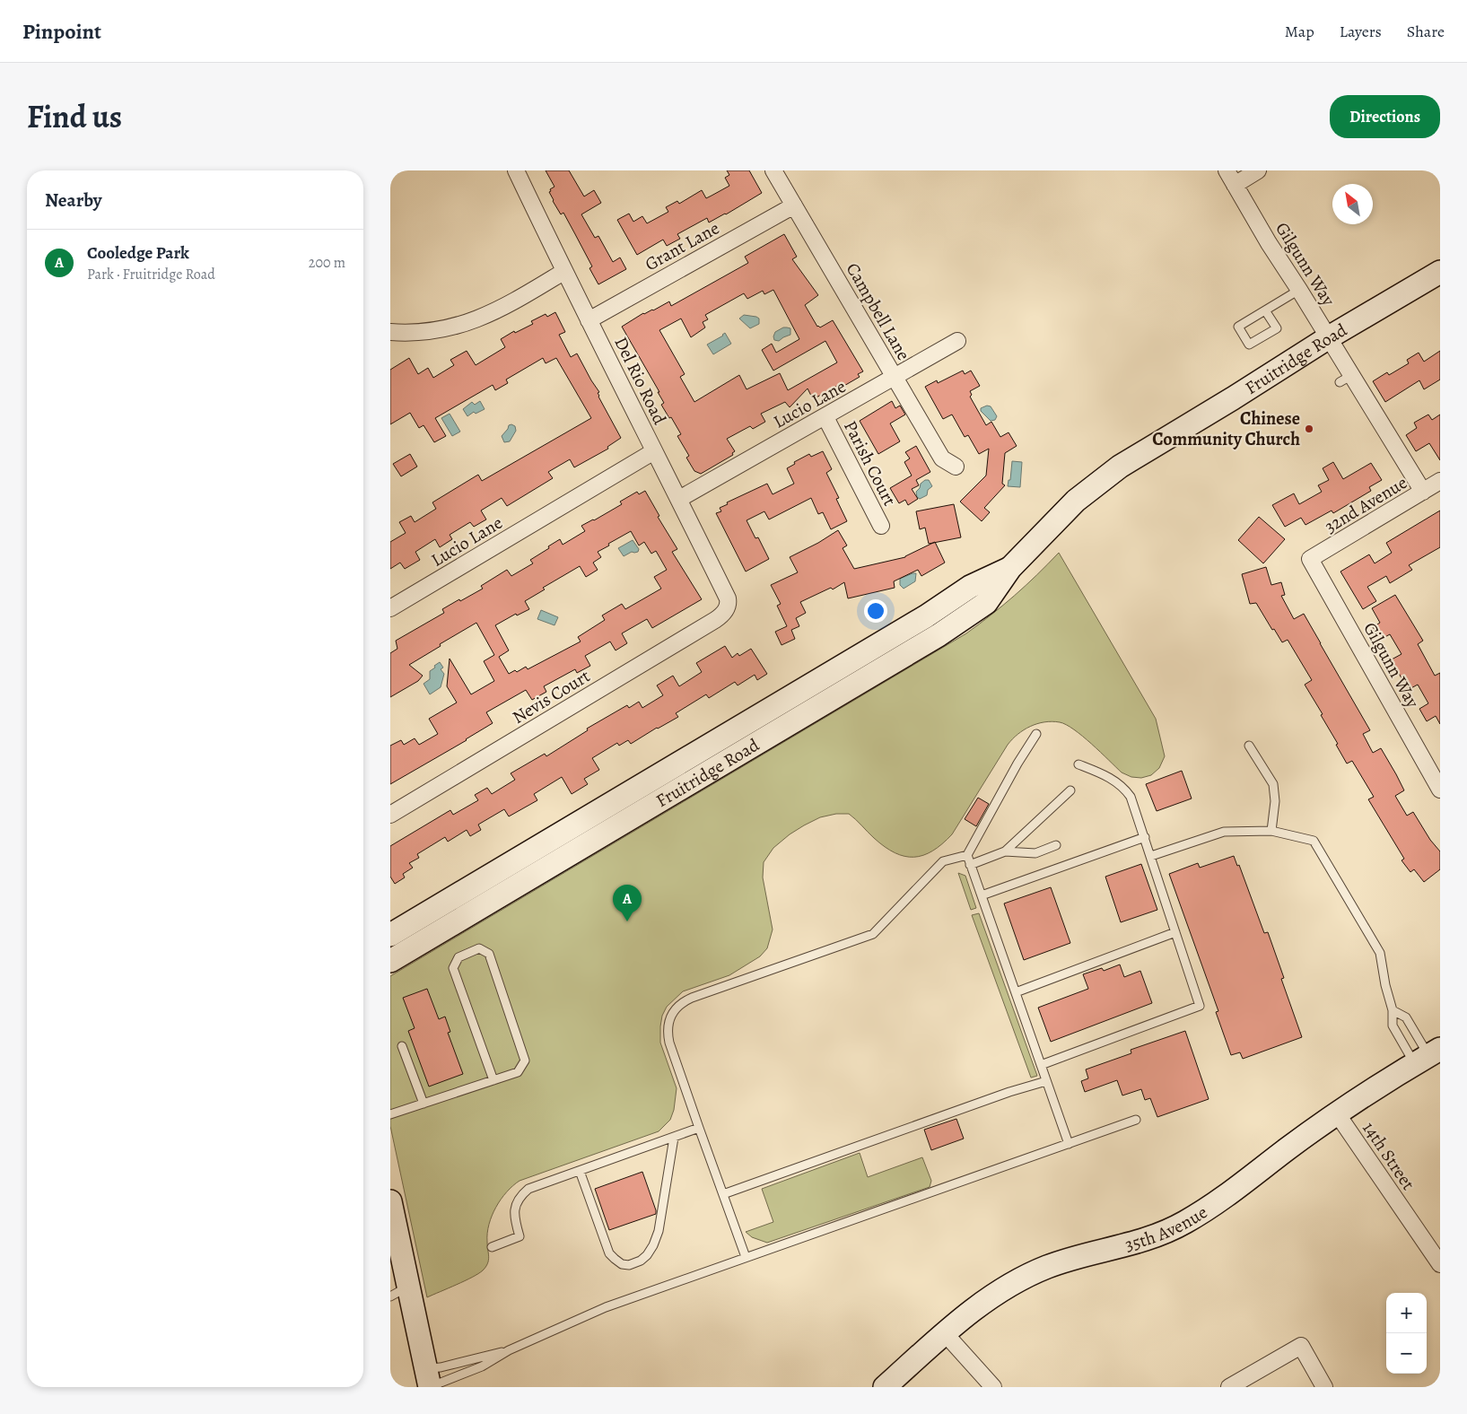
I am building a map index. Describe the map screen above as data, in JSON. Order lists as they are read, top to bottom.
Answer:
{
  "streets": {
    "main road": ["Fruitridge Road", "35th Avenue"],
    "street": [
      "Grant Lane",
      "Gilgunn Way",
      "Campbell Lane",
      "Del Rio Road",
      "Lucio Lane",
      "Parish Court",
      "32nd Avenue",
      "Nevis Court",
      "14th Street"
    ]
  },
  "crossings": [
    ["Grant Lane", "Campbell Lane"],
    ["Grant Lane", "Del Rio Road"],
    ["Gilgunn Way", "Fruitridge Road"],
    ["Gilgunn Way", "32nd Avenue"],
    ["Campbell Lane", "Lucio Lane"],
    ["Del Rio Road", "Lucio Lane"],
    ["Del Rio Road", "Nevis Court"],
    ["Lucio Lane", "Parish Court"],
    ["14th Street", "35th Avenue"]
  ],
  "places": ["Chinese Community Church"],
  "north": "top left",
  "page": {
    "header": "Pinpoint",
    "nav": ["Map", "Layers", "Share"],
    "title": "Find us",
    "buttons": "Directions",
    "heading": "Nearby",
    "list": [
      {
        "mark": "A",
        "name": "Cooledge Park",
        "note": "Park · Fruitridge Road",
        "value": "200 m"
      }
    ],
    "pins": "A",
    "map_buttons": ["+", "−"]
  }
}
